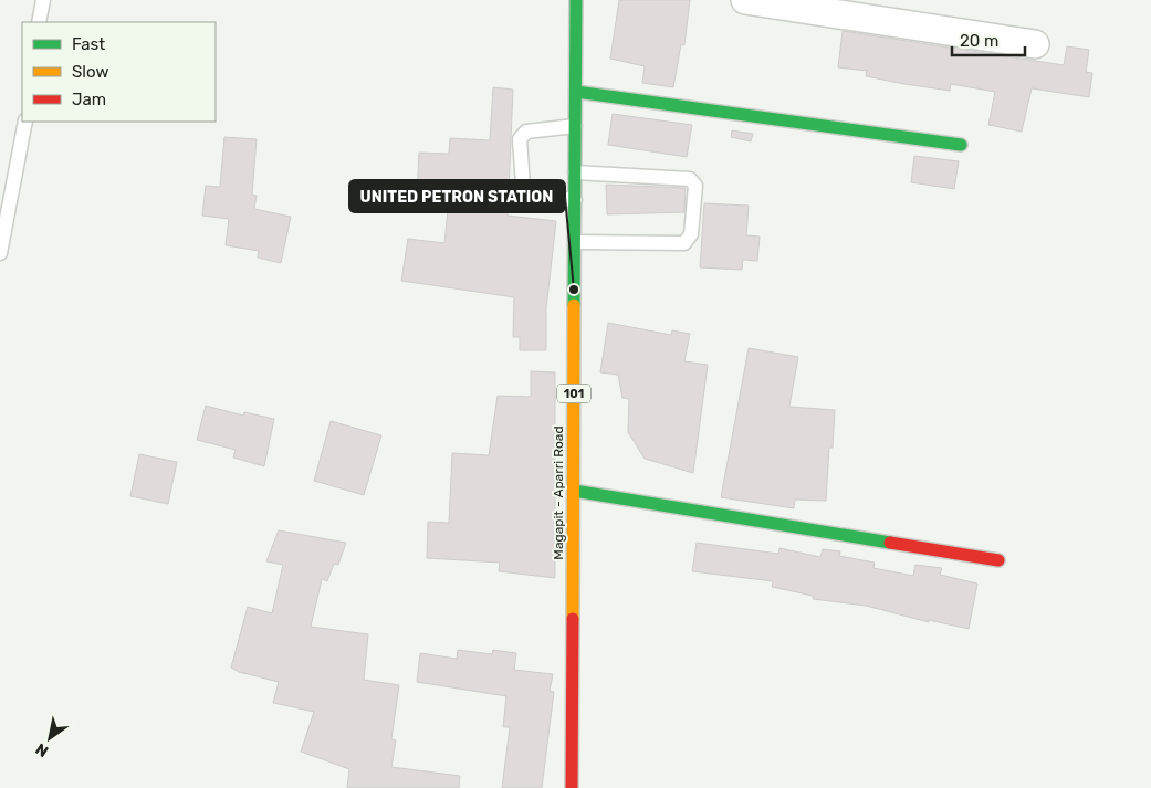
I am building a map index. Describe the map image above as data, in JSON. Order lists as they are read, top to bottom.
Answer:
{
  "streets": {
    "street": ["101", "Magapit - Aparri Road"]
  },
  "places": ["UNITED PETRON STATION"],
  "legend": ["Fast", "Slow", "Jam"],
  "scale_bar": "20 m",
  "north": "bottom left"
}
